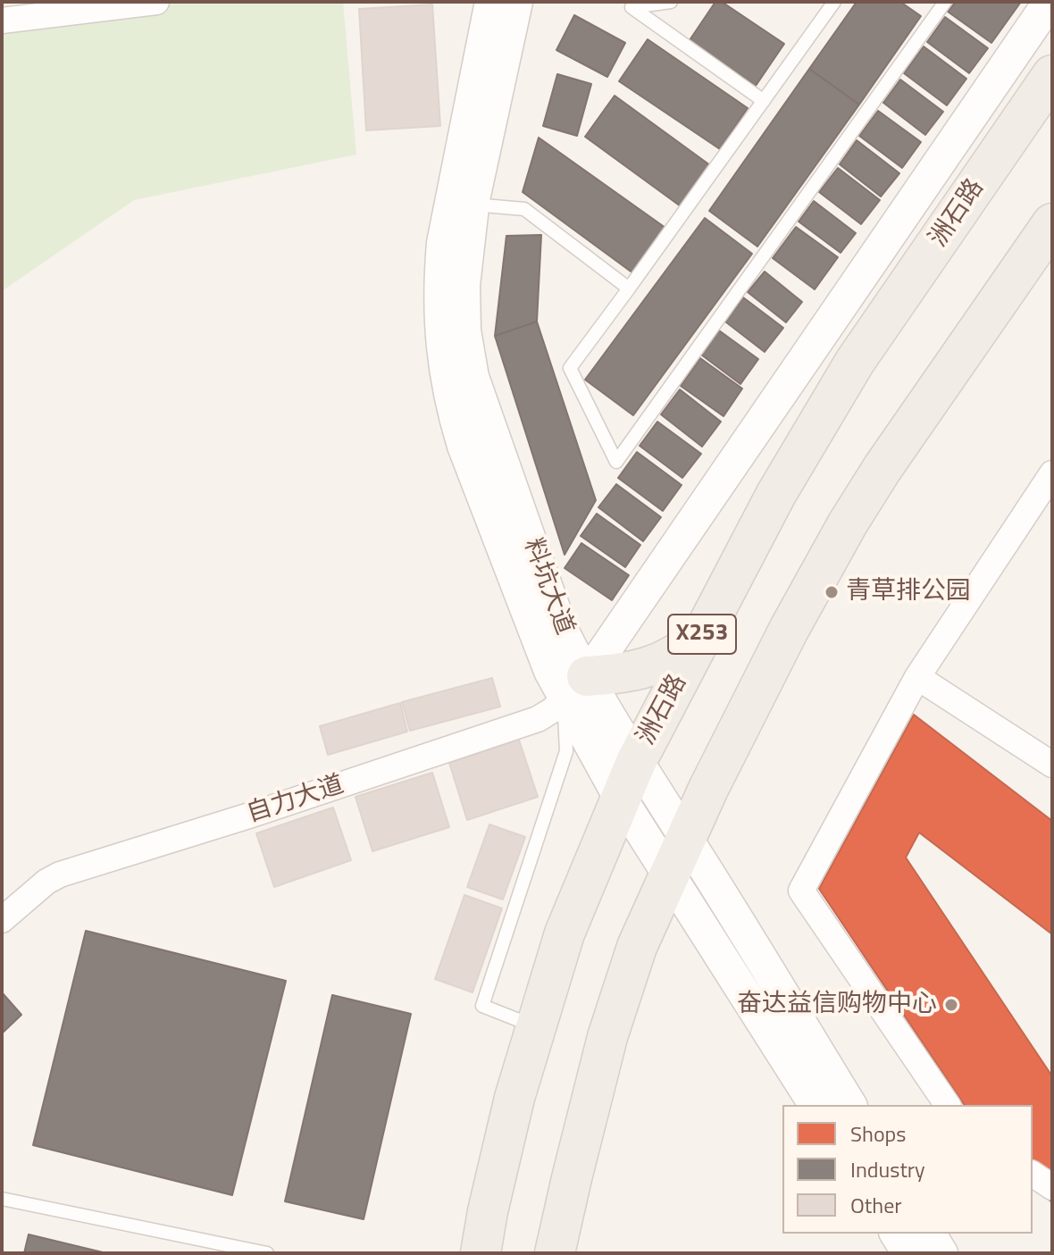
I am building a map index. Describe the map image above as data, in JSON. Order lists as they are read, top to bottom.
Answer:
{
  "streets": {
    "main road": ["洲石路", "X253"],
    "street": ["料坑大道", "自力大道"]
  },
  "crossings": [
    ["洲石路", "料坑大道"],
    ["料坑大道", "X253"],
    ["料坑大道", "自力大道"]
  ],
  "places": ["青草排公园", "奋达益信购物中心"],
  "legend": ["Shops", "Industry", "Other"]
}
